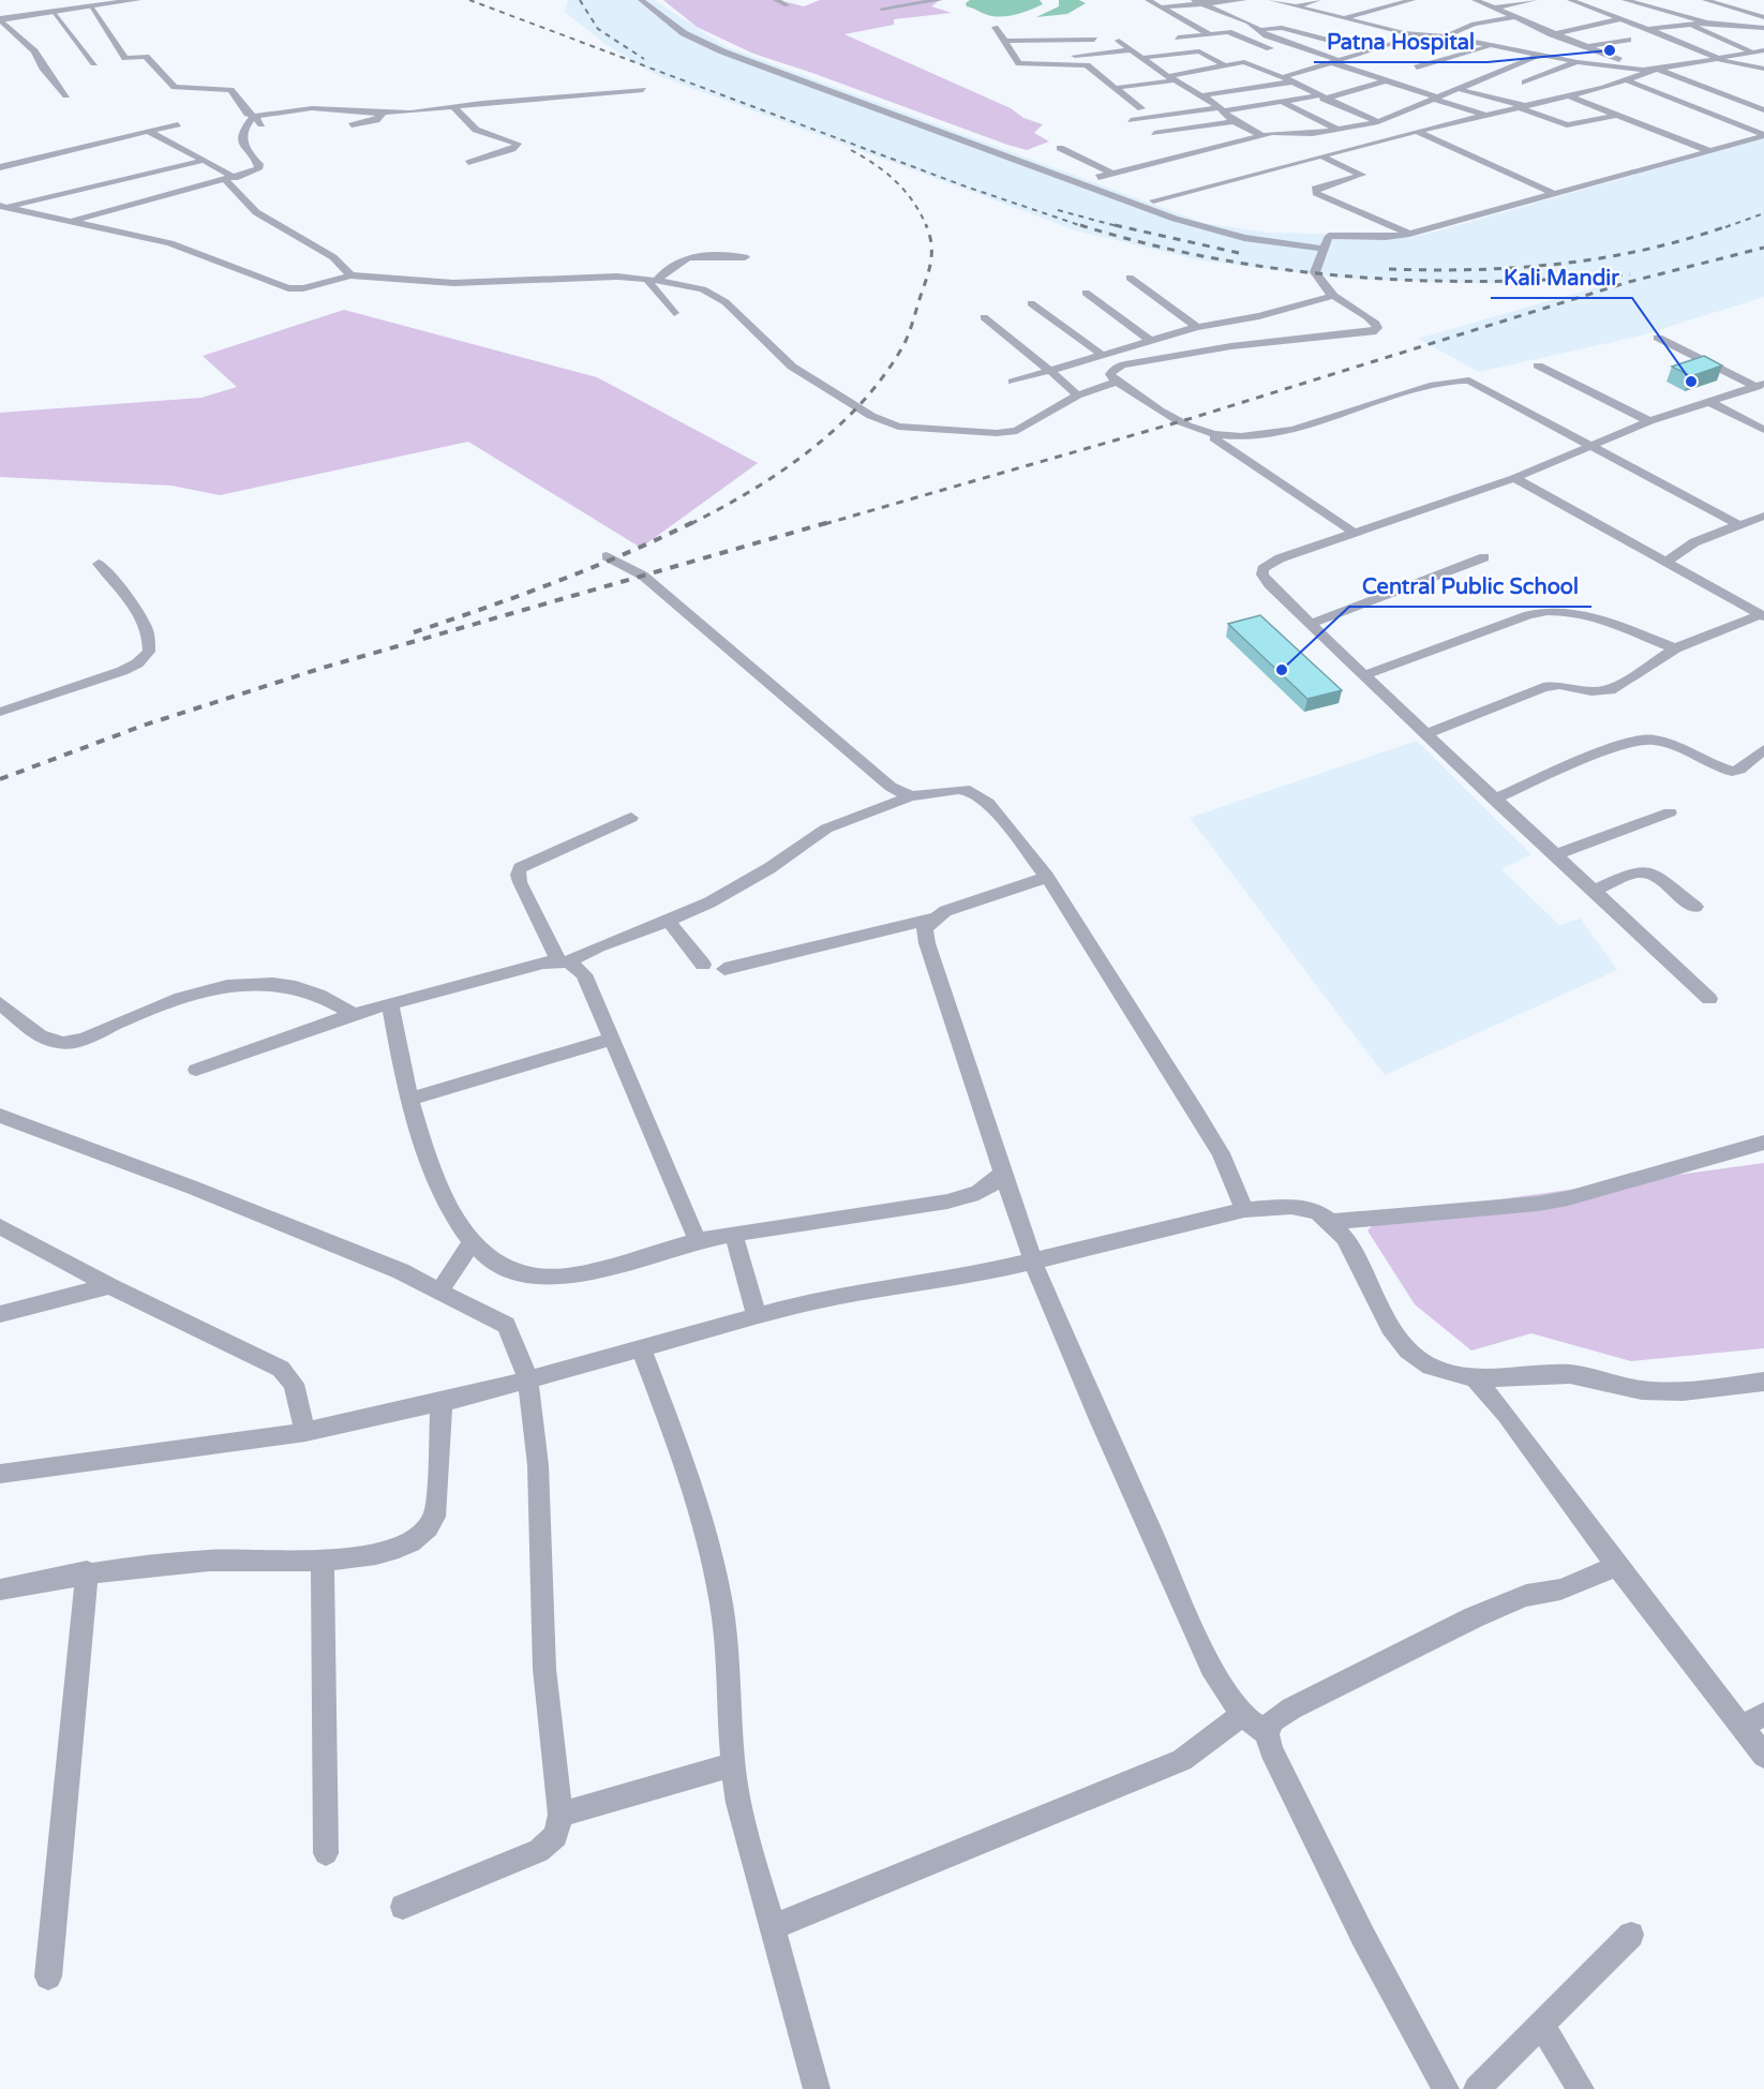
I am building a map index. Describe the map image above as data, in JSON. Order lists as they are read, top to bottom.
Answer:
{
  "places": ["Patna Hospital", "Kali Mandir", "Central Public School"]
}
